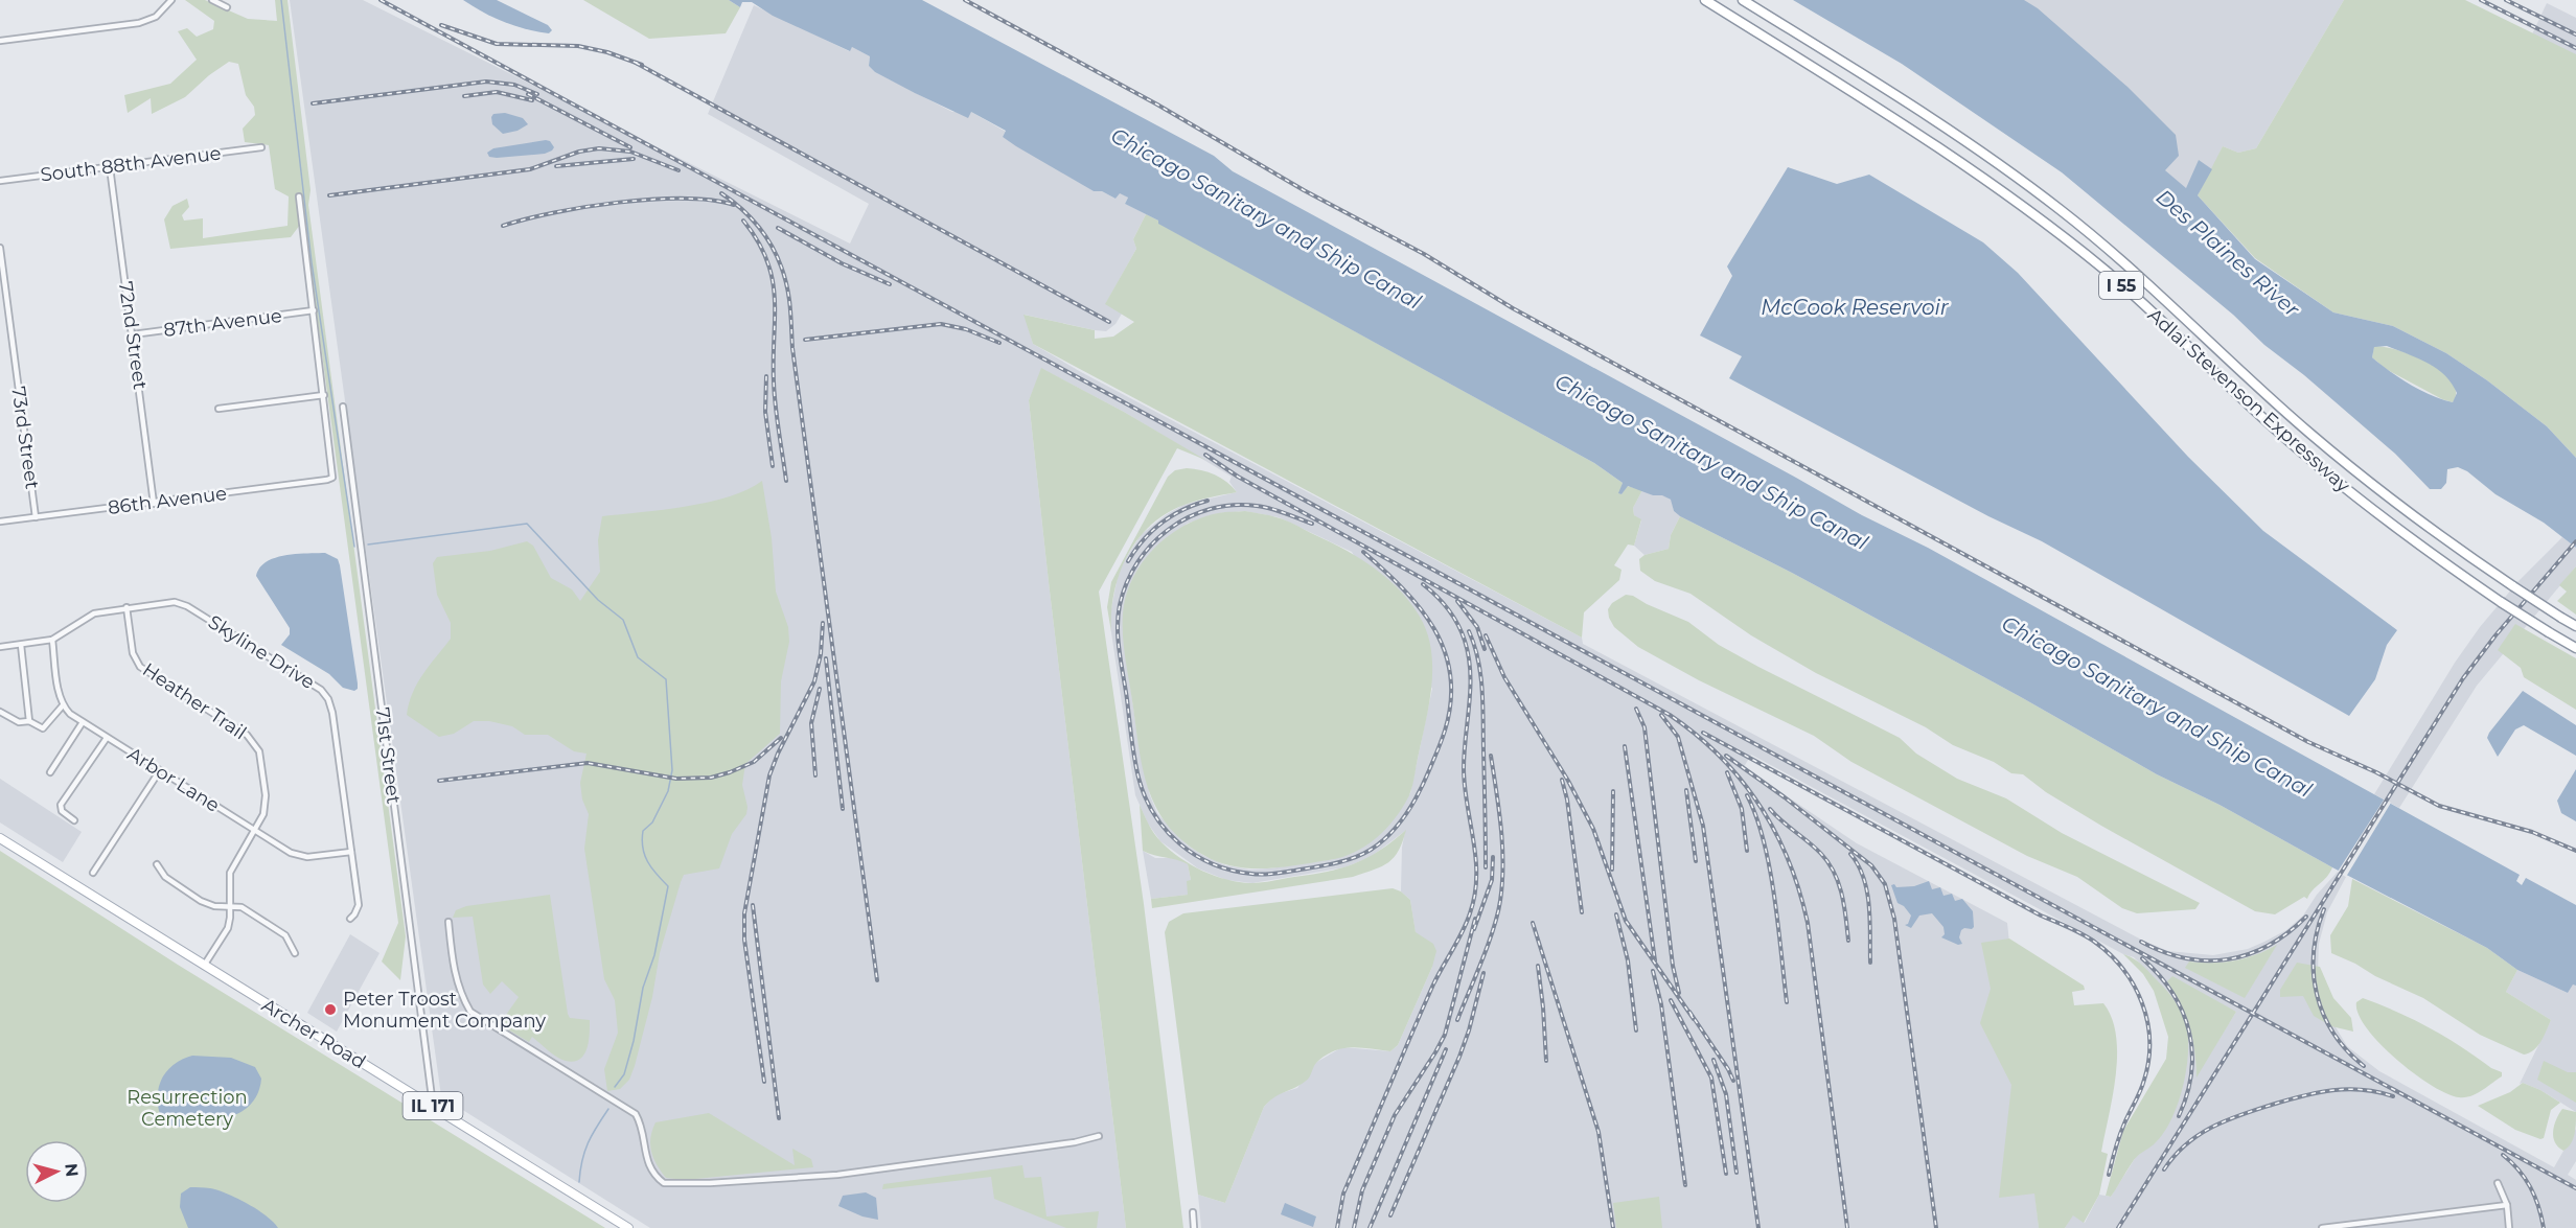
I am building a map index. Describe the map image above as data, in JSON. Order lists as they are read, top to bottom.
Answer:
{
  "streets": {
    "highway": ["I 55", "Adlai Stevenson Expressway"],
    "main road": ["Archer Road", "IL 171"],
    "street": [
      "South 88th Avenue",
      "87th Avenue",
      "72nd Street",
      "73rd Street",
      "86th Avenue",
      "Skyline Drive",
      "Heather Trail",
      "71st Street",
      "Arbor Lane"
    ]
  },
  "crossings": [
    ["South 88th Avenue", "72nd Street"],
    ["87th Avenue", "72nd Street"],
    ["72nd Street", "86th Avenue"],
    ["73rd Street", "86th Avenue"],
    ["Skyline Drive", "Heather Trail"],
    ["Skyline Drive", "Arbor Lane"],
    ["Heather Trail", "Arbor Lane"],
    ["Heather Trail", "Archer Road"],
    ["71st Street", "Archer Road"]
  ],
  "water": ["Chicago Sanitary and Ship Canal", "Des Plaines River", "McCook Reservoir"],
  "parks": ["Resurrection Cemetery"],
  "places": ["Peter Troost Monument Company"],
  "north": "right"
}
